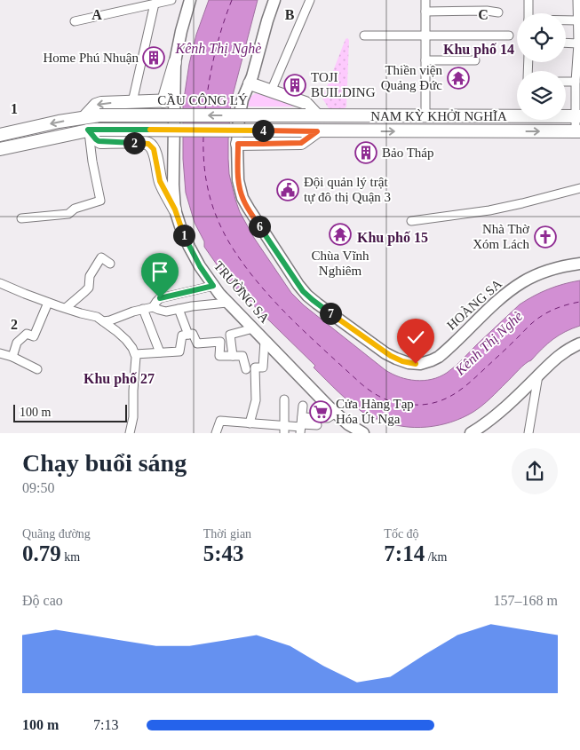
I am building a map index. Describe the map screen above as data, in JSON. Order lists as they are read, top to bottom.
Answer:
{
  "streets": {
    "main road": ["CẦU CÔNG LÝ", "NAM KỲ KHỞI NGHĨA"],
    "street": ["TRƯỜNG SA", "HOÀNG SA"]
  },
  "crossings": [
    ["CẦU CÔNG LÝ", "NAM KỲ KHỞI NGHĨA"]
  ],
  "districts": ["Khu phố 14", "Khu phố 15", "Khu phố 27"],
  "water": ["Kênh Thị Nghè"],
  "places": {
    "building": ["Home Phú Nhuận", "TOJI BUILDING", "Bảo Tháp"],
    "temple": ["Thiền viện Quảng Đức", "Chùa Vĩnh Nghiêm"],
    "public building": ["Đội quản lý trật tự đô thị Quận 3"],
    "church": ["Nhà Thờ Xóm Lách"],
    "supermarket": ["Cửa Hàng Tạp Hóa Út Nga"]
  },
  "scale_bar": "100 m",
  "page": {
    "pins": [
      "4",
      "2",
      "6",
      "1",
      "7"
    ],
    "scale": "100 m",
    "heading": ["Chạy buổi sáng", "09:50"],
    "stats": [
      ["Quãng đường", "0.79 km"],
      ["Thời gian", "5:43"],
      ["Tốc độ", "7:14 /km"]
    ],
    "chart": ["Độ cao", "157–168 m"],
    "list": [
      {
        "name": "100 m",
        "note": "7:13"
      }
    ]
  },
  "grid": {
    "columns": ["A", "B", "C"],
    "rows": ["1", "2"]
  }
}
